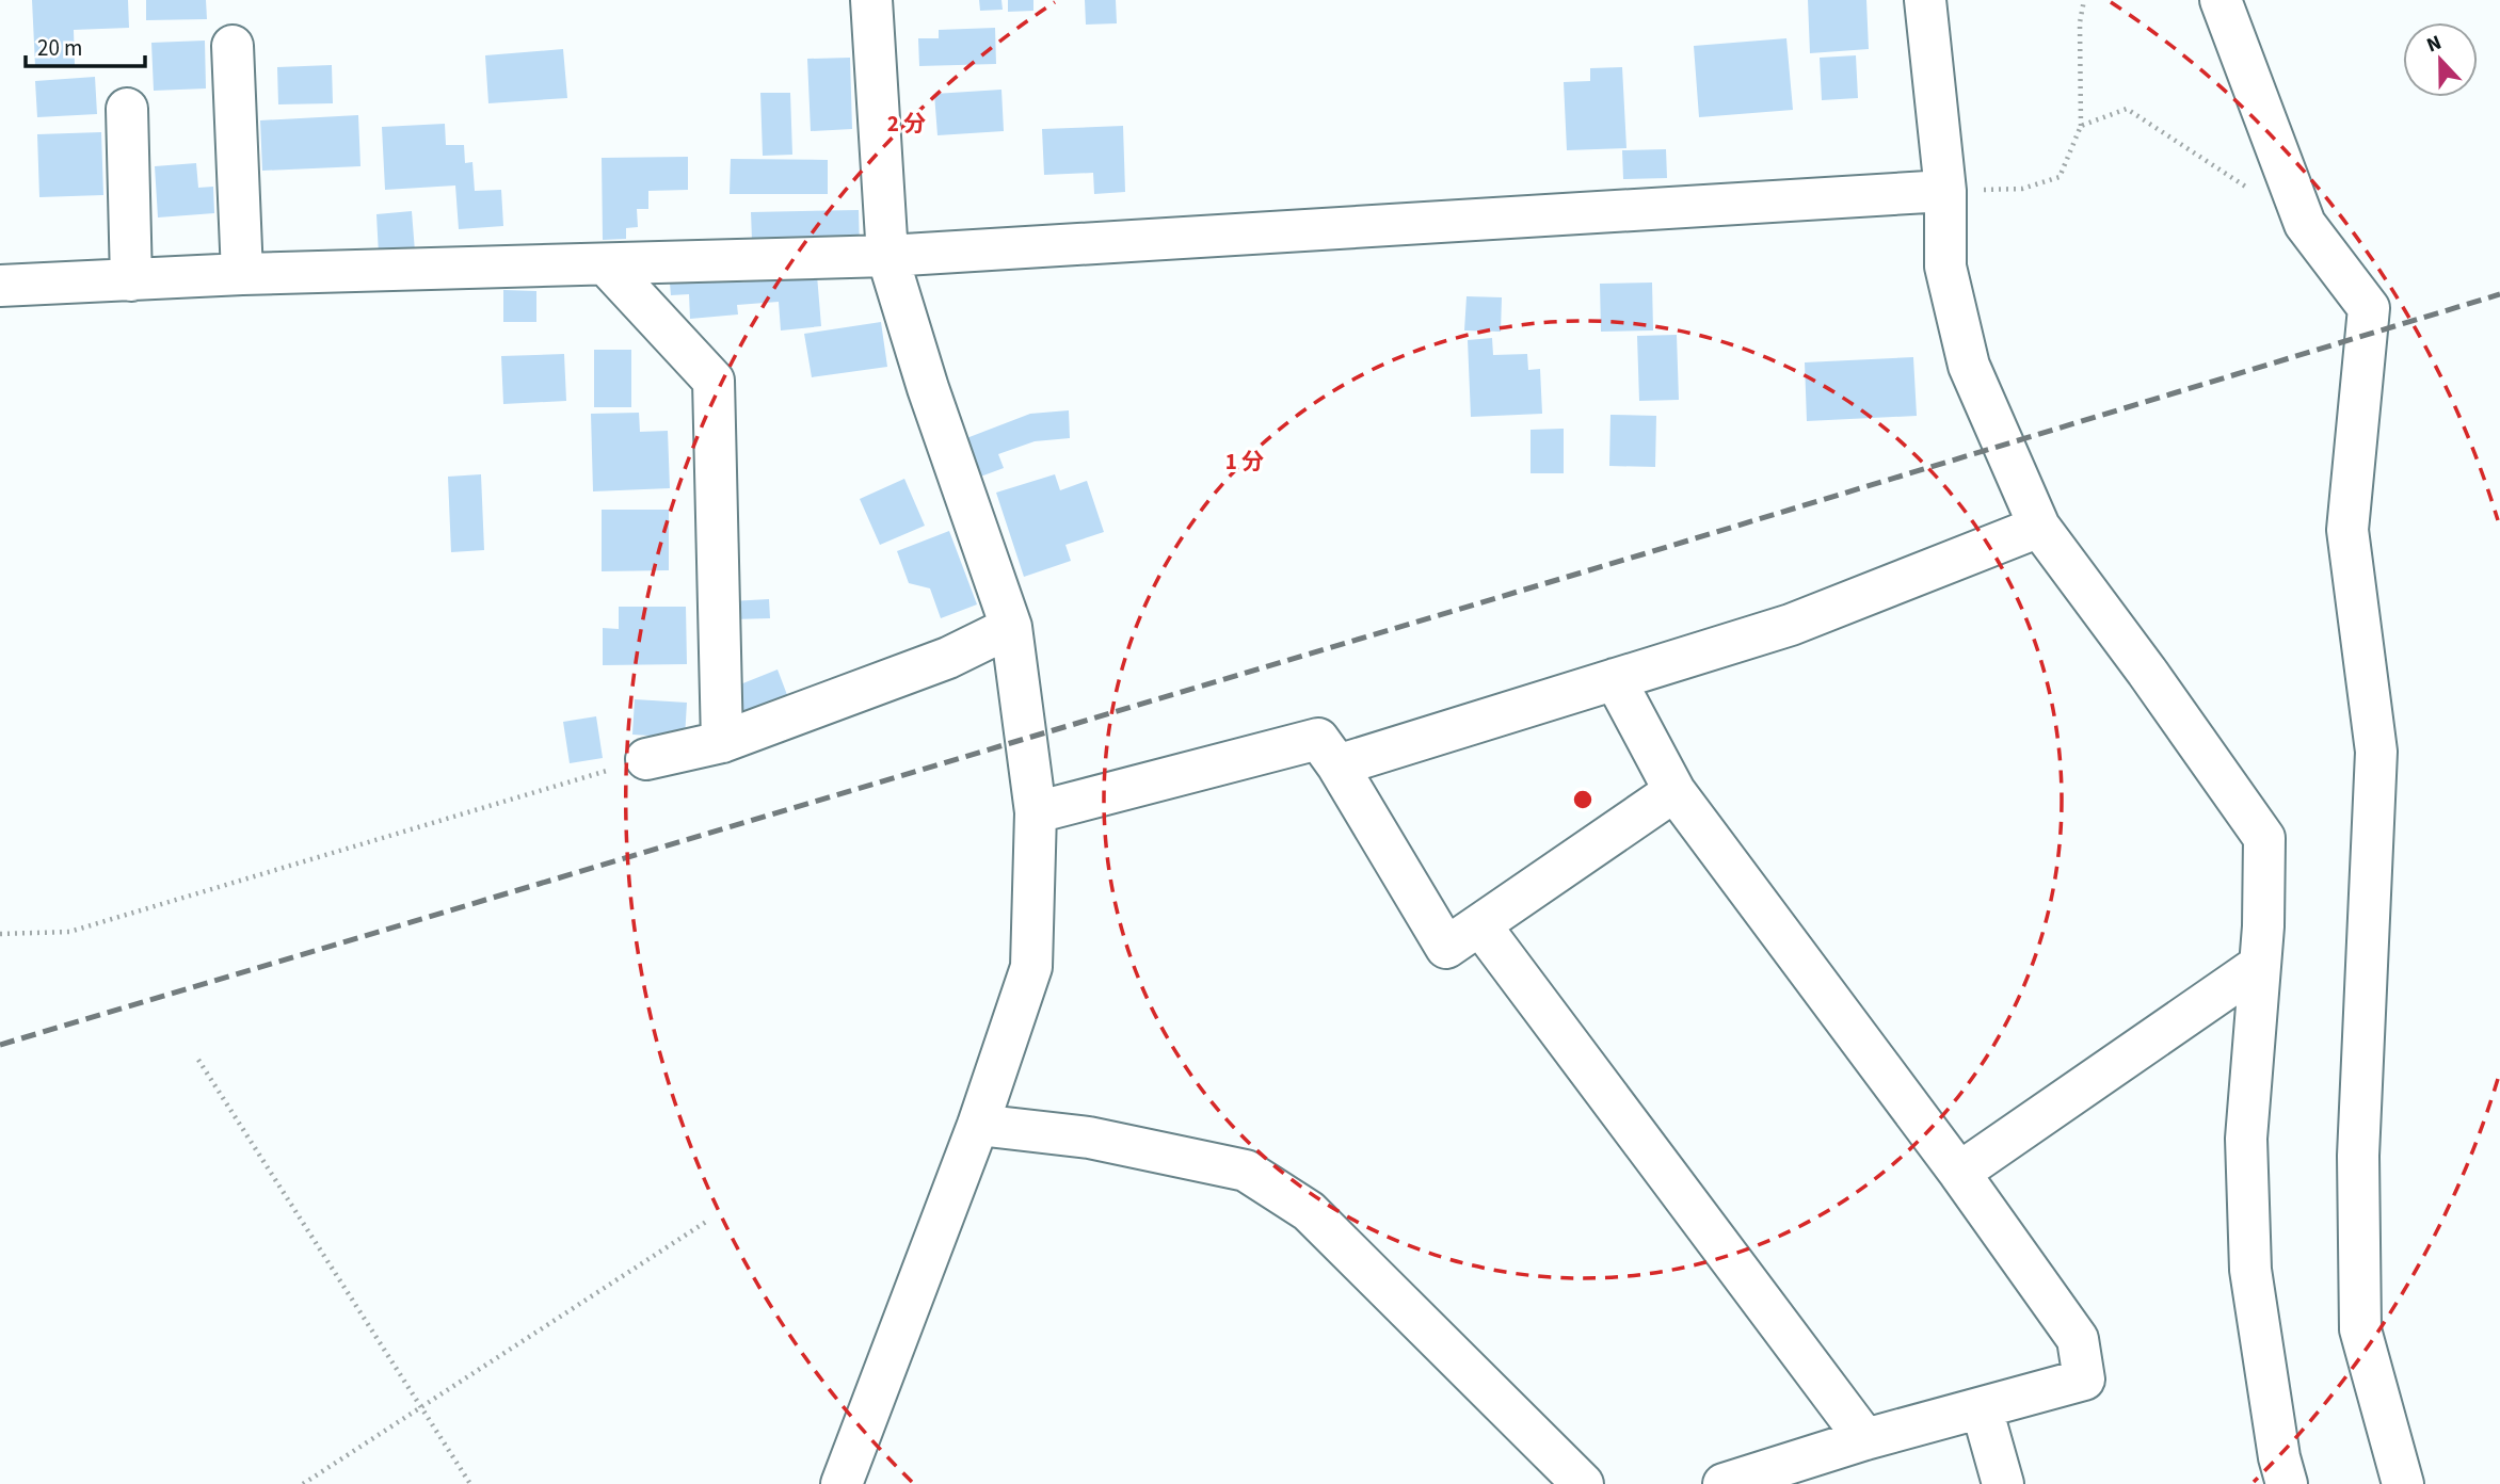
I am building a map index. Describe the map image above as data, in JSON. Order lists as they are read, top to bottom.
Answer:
{
  "scale_bar": "20 m",
  "north": "top",
  "rings": ["2 分", "1 分"]
}
